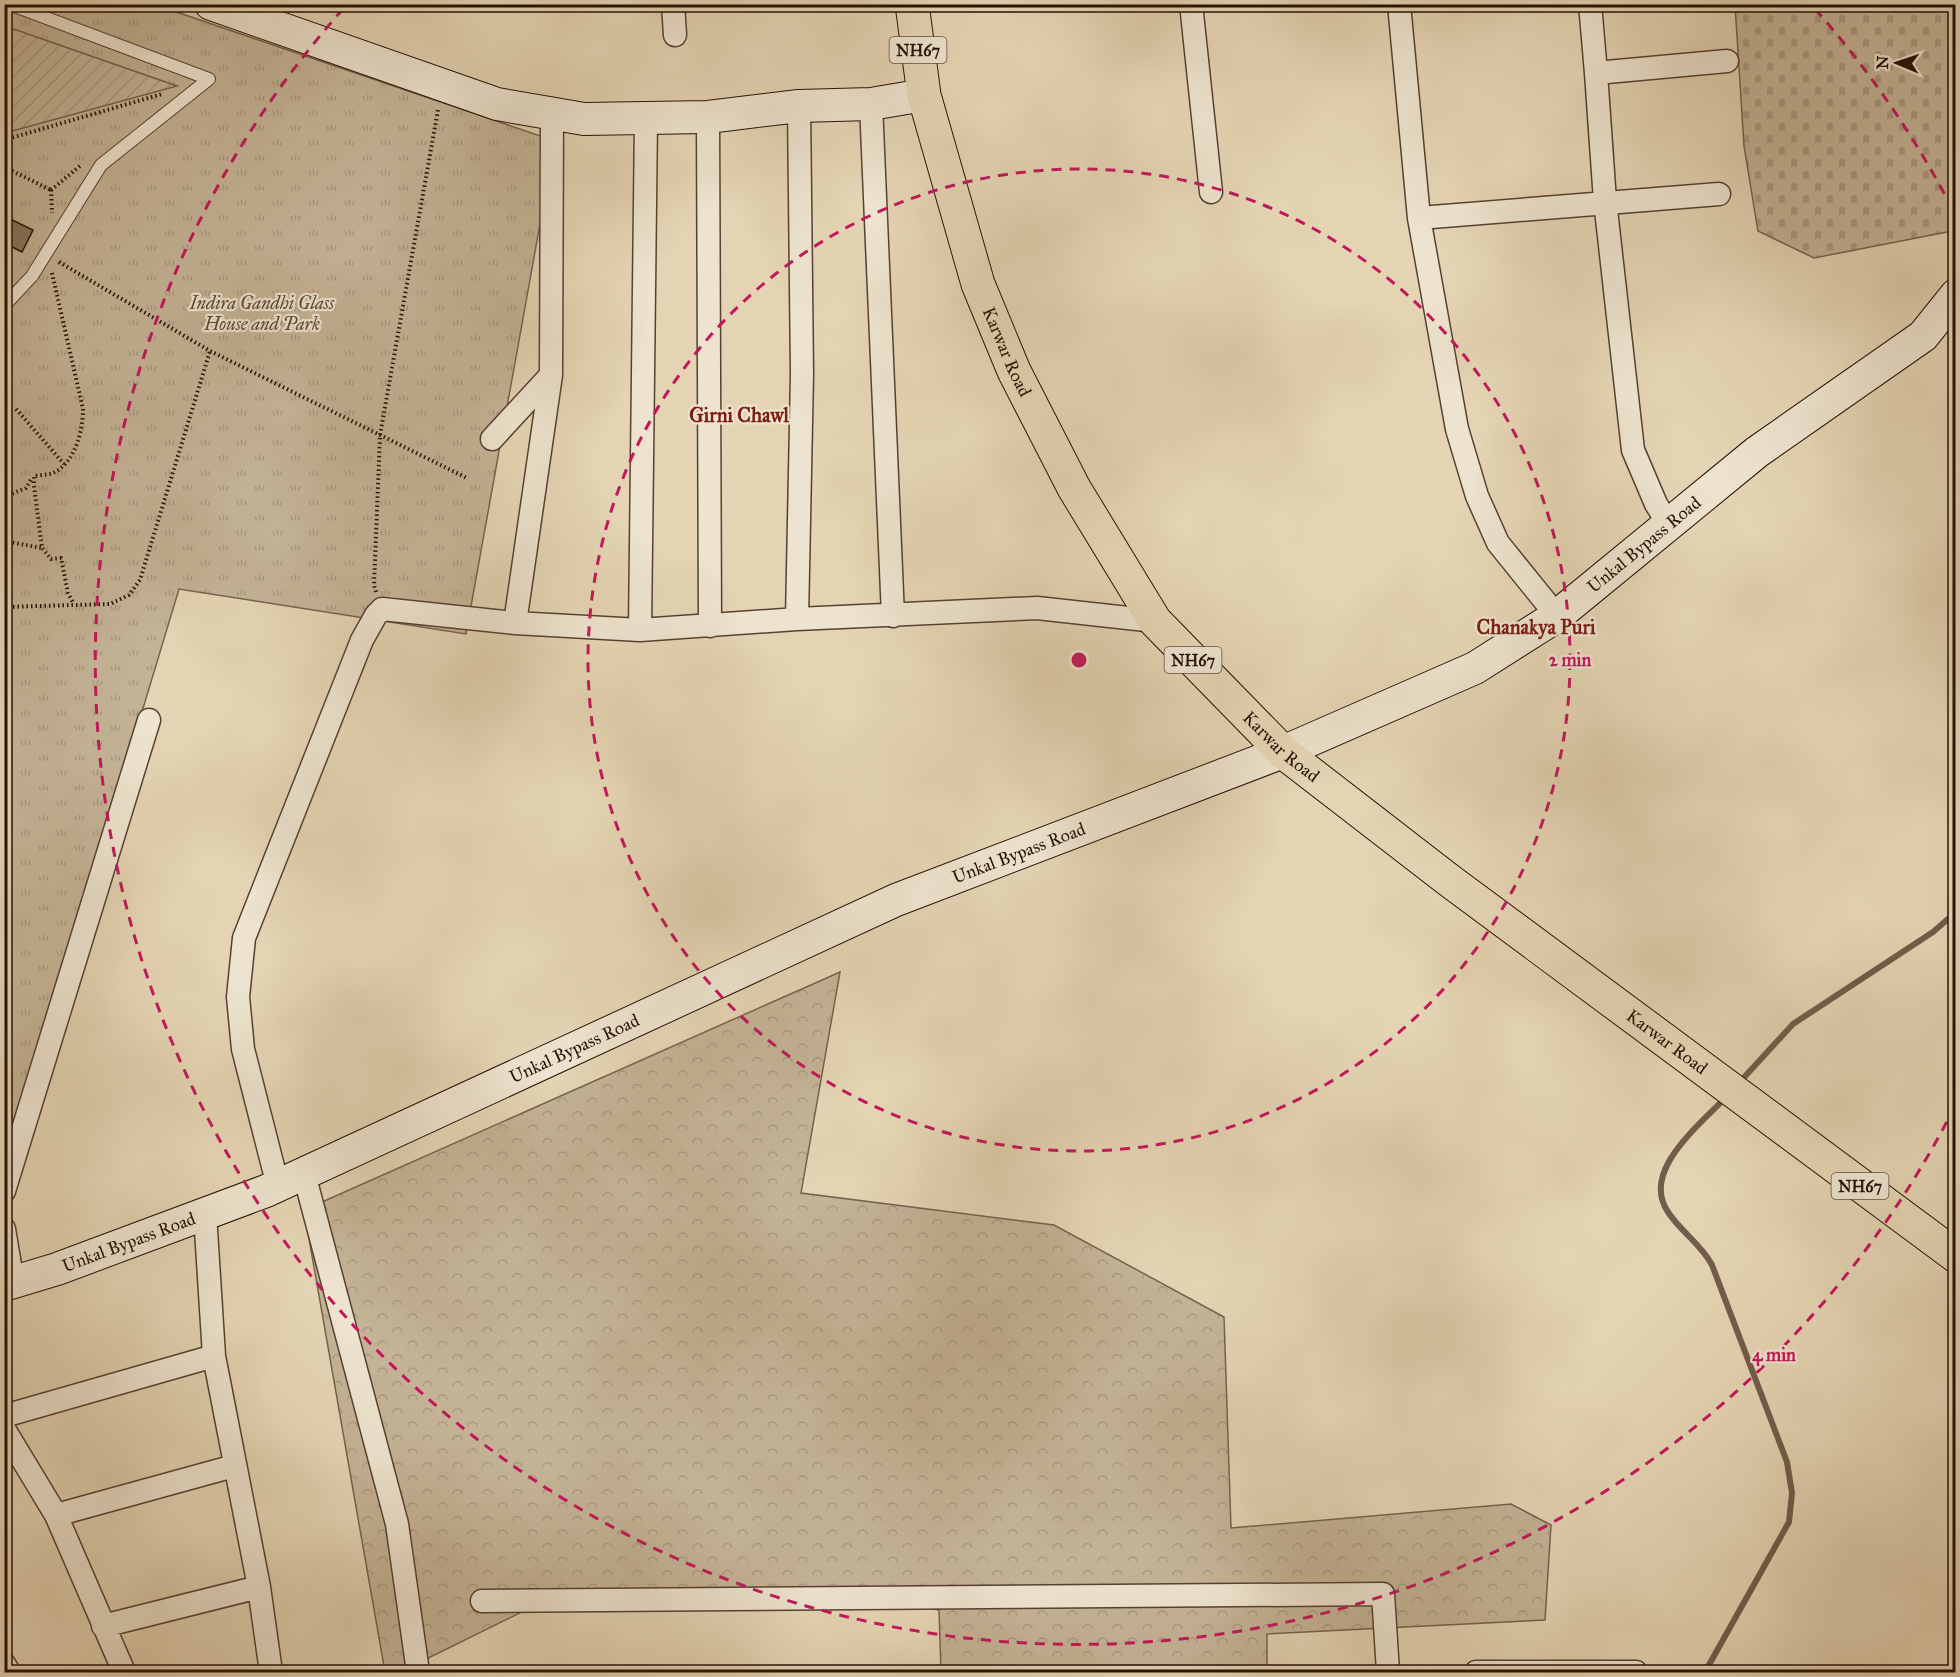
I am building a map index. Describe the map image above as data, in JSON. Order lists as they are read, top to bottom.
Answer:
{
  "streets": {
    "highway": ["NH67", "Karwar Road"],
    "main road": ["Unkal Bypass Road"]
  },
  "crossings": [
    ["Karwar Road", "Unkal Bypass Road"]
  ],
  "districts": ["Girni Chawl", "Chanakya Puri"],
  "parks": ["Indira Gandhi Glass House and Park"],
  "north": "left",
  "rings": ["2 min", "4 min"]
}
